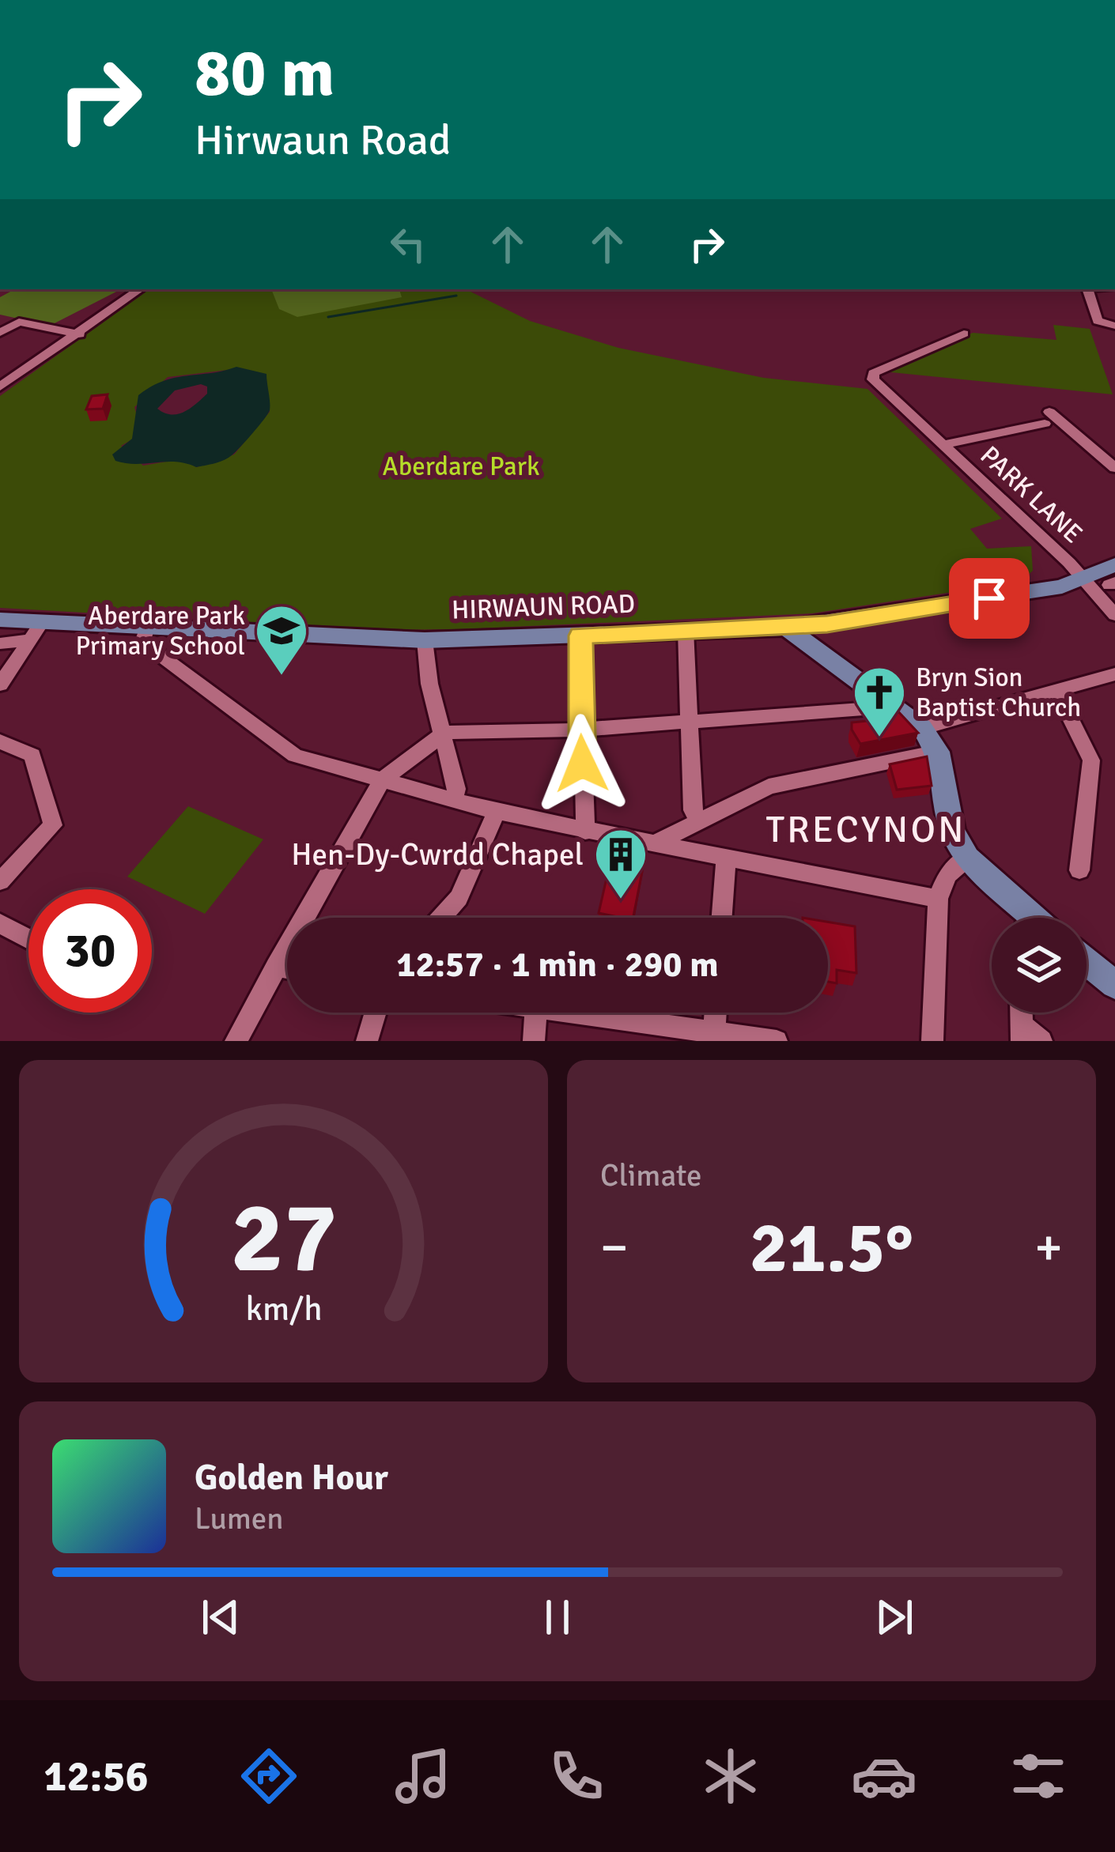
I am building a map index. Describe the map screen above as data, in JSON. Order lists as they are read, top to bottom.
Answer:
{
  "streets": {
    "main road": ["HIRWAUN ROAD"],
    "street": ["PARK LANE"]
  },
  "crossings": [
    ["PARK LANE", "HIRWAUN ROAD"]
  ],
  "districts": ["TRECYNON"],
  "parks": ["Aberdare Park"],
  "places": {
    "school or university": ["Aberdare Park Primary School"],
    "church": ["Bryn Sion Baptist Church"],
    "building": ["Hen-Dy-Cwrdd Chapel"]
  },
  "page": {
    "turn": ["80 m", "Hirwaun Road"],
    "limit": "30",
    "trip": "12:57 · 1 min · 290 m",
    "tile": "Climate",
    "heat": ["−", "21.5°", "+"],
    "song": ["Golden Hour", "Lumen"],
    "tabs": "12:56",
    "gauge": ["27", "km/h"]
  }
}
